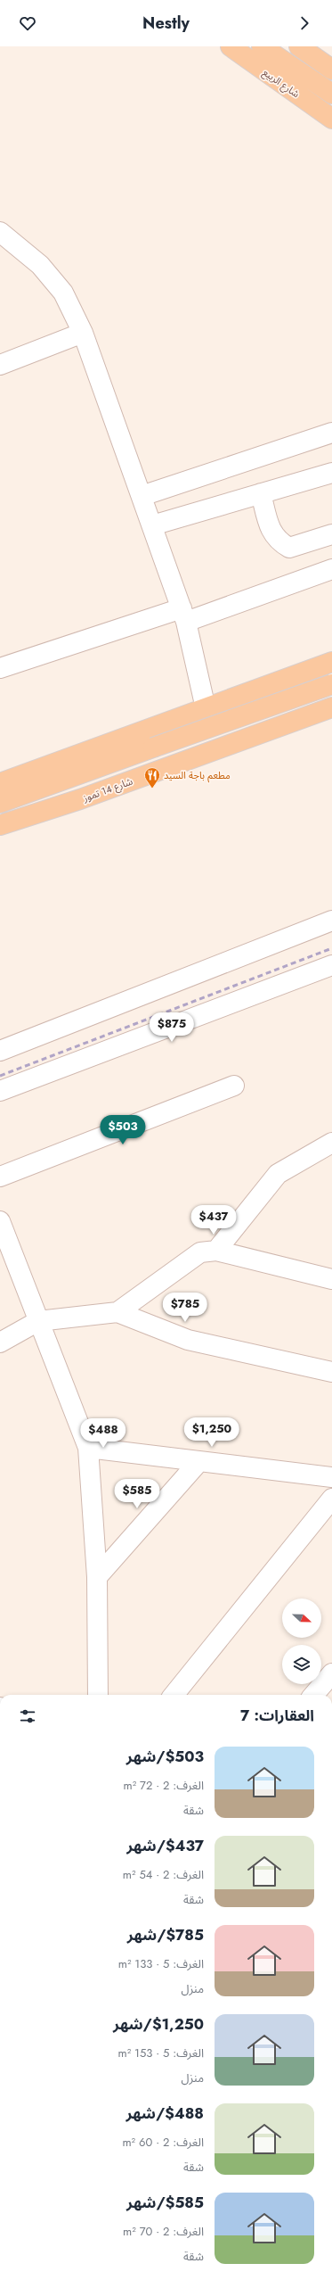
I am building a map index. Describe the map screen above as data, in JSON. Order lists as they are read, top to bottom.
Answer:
{
  "streets": {
    "main road": ["شارع الربيع", "شارع 14 تموز"]
  },
  "places": {
    "restaurant": ["مطعم باجة السيد"]
  },
  "north": "right",
  "page": {
    "header": "Nestly",
    "price": [
      "$875",
      "$503",
      "$437",
      "$785",
      "$1,250",
      "$488",
      "$585"
    ],
    "heading": "العقارات: 7",
    "list": [
      {
        "name": "$503/شهر",
        "note": "الغرف: 2 · 72 m² · شقة"
      },
      {
        "name": "$437/شهر",
        "note": "الغرف: 2 · 54 m² · شقة"
      },
      {
        "name": "$785/شهر",
        "note": "الغرف: 5 · 133 m² · منزل"
      },
      {
        "name": "$1,250/شهر",
        "note": "الغرف: 5 · 153 m² · منزل"
      },
      {
        "name": "$488/شهر",
        "note": "الغرف: 2 · 60 m² · شقة"
      },
      {
        "name": "$585/شهر",
        "note": "الغرف: 2 · 70 m² · شقة"
      }
    ]
  }
}
